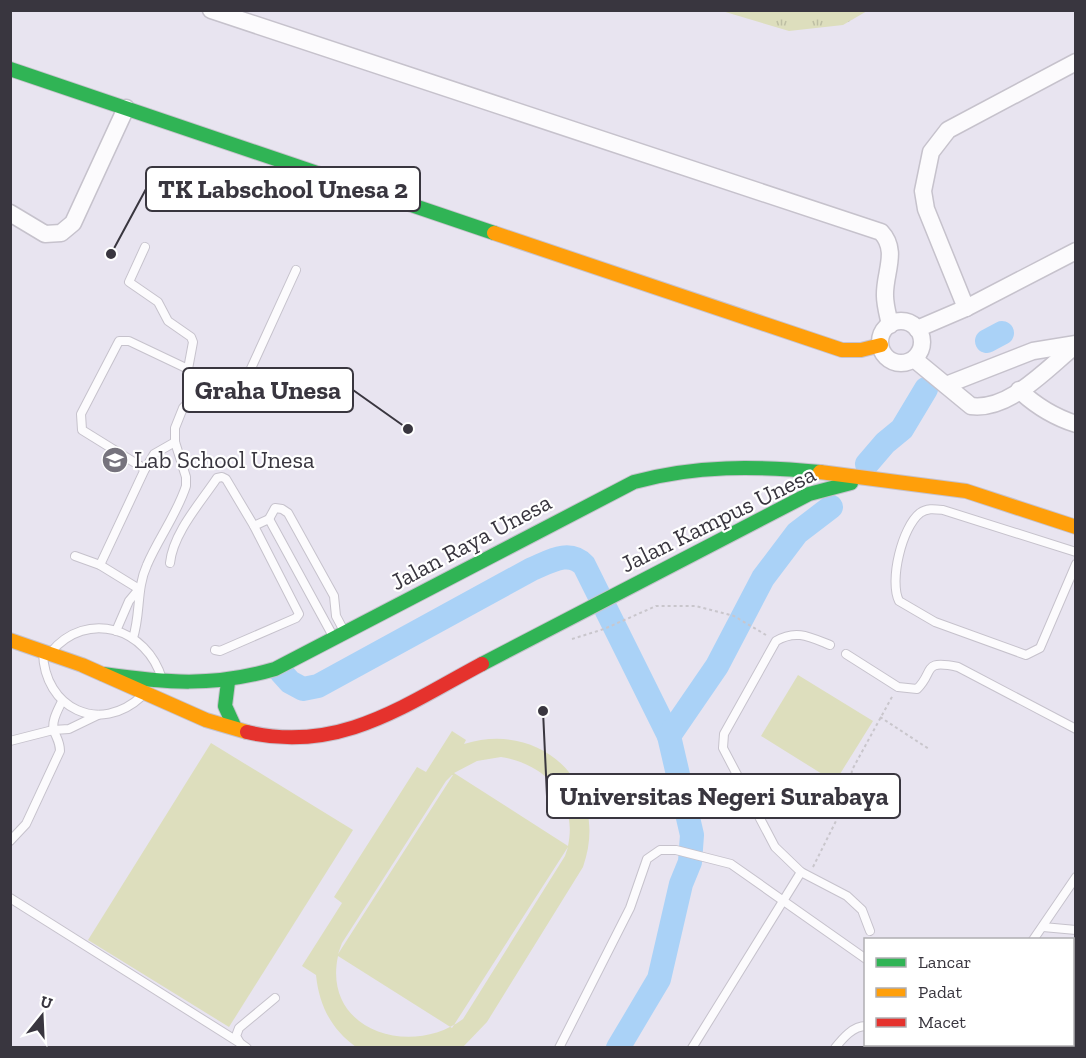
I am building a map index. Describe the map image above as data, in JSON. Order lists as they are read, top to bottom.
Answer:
{
  "streets": {
    "main road": ["Jalan Kampus Unesa", "Jalan Raya Unesa"]
  },
  "crossings": [
    ["Jalan Kampus Unesa", "Jalan Raya Unesa"]
  ],
  "places": {
    "other": ["TK Labschool Unesa 2", "Graha Unesa", "Universitas Negeri Surabaya"],
    "school or university": ["Lab School Unesa"]
  },
  "legend": ["Lancar", "Padat", "Macet"],
  "north": "top"
}
